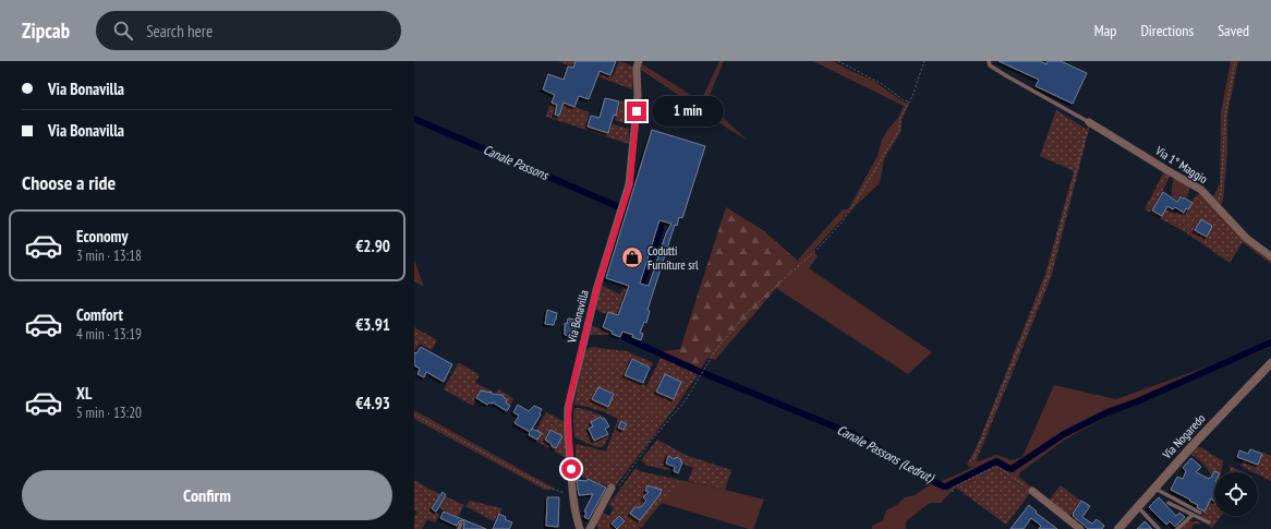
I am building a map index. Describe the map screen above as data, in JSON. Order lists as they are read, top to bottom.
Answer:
{
  "streets": {
    "street": ["Via 1° Maggio", "Via Bonavilla", "Via Nogaredo"]
  },
  "water": ["Canale Passons", "Canale Passons (Ledrut)"],
  "places": {
    "shop": ["Codutti Furniture srl"]
  },
  "page": {
    "header": "Zipcab",
    "search": "Search here",
    "nav": ["Map", "Directions", "Saved"],
    "banner": ["Via Bonavilla", "Via Bonavilla"],
    "bubble": "1 min",
    "heading": "Choose a ride",
    "list": [
      {
        "name": "Economy",
        "note": "3 min · 13:18",
        "value": "€2.90"
      },
      {
        "name": "Comfort",
        "note": "4 min · 13:19",
        "value": "€3.91"
      },
      {
        "name": "XL",
        "note": "5 min · 13:20",
        "value": "€4.93"
      }
    ],
    "buttons": "Confirm"
  }
}
